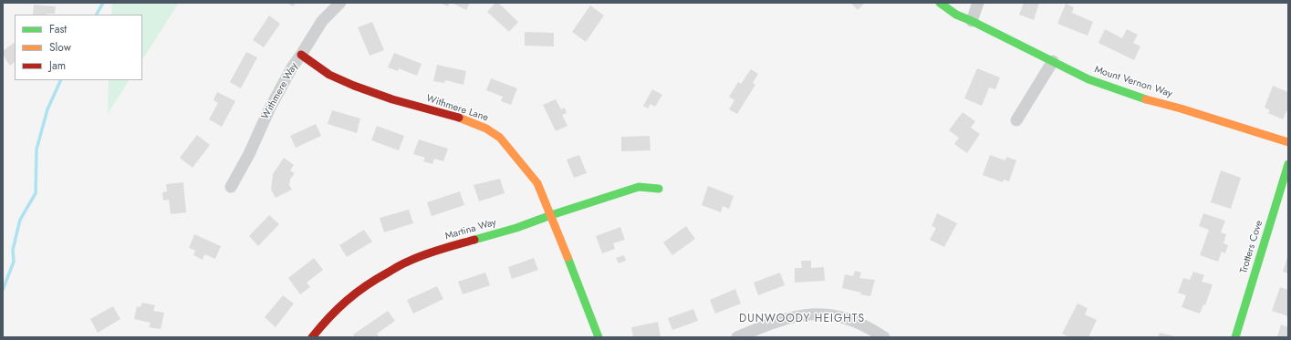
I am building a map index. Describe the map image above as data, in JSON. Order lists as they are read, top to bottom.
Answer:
{
  "streets": {
    "street": [
      "Mount Vernon Way",
      "Withmere Way",
      "Withmere Lane",
      "Martina Way",
      "Trotters Cove"
    ]
  },
  "crossings": [
    ["Withmere Way", "Withmere Lane"],
    ["Withmere Lane", "Martina Way"]
  ],
  "districts": ["DUNWOODY HEIGHTS"],
  "legend": ["Fast", "Slow", "Jam"]
}
